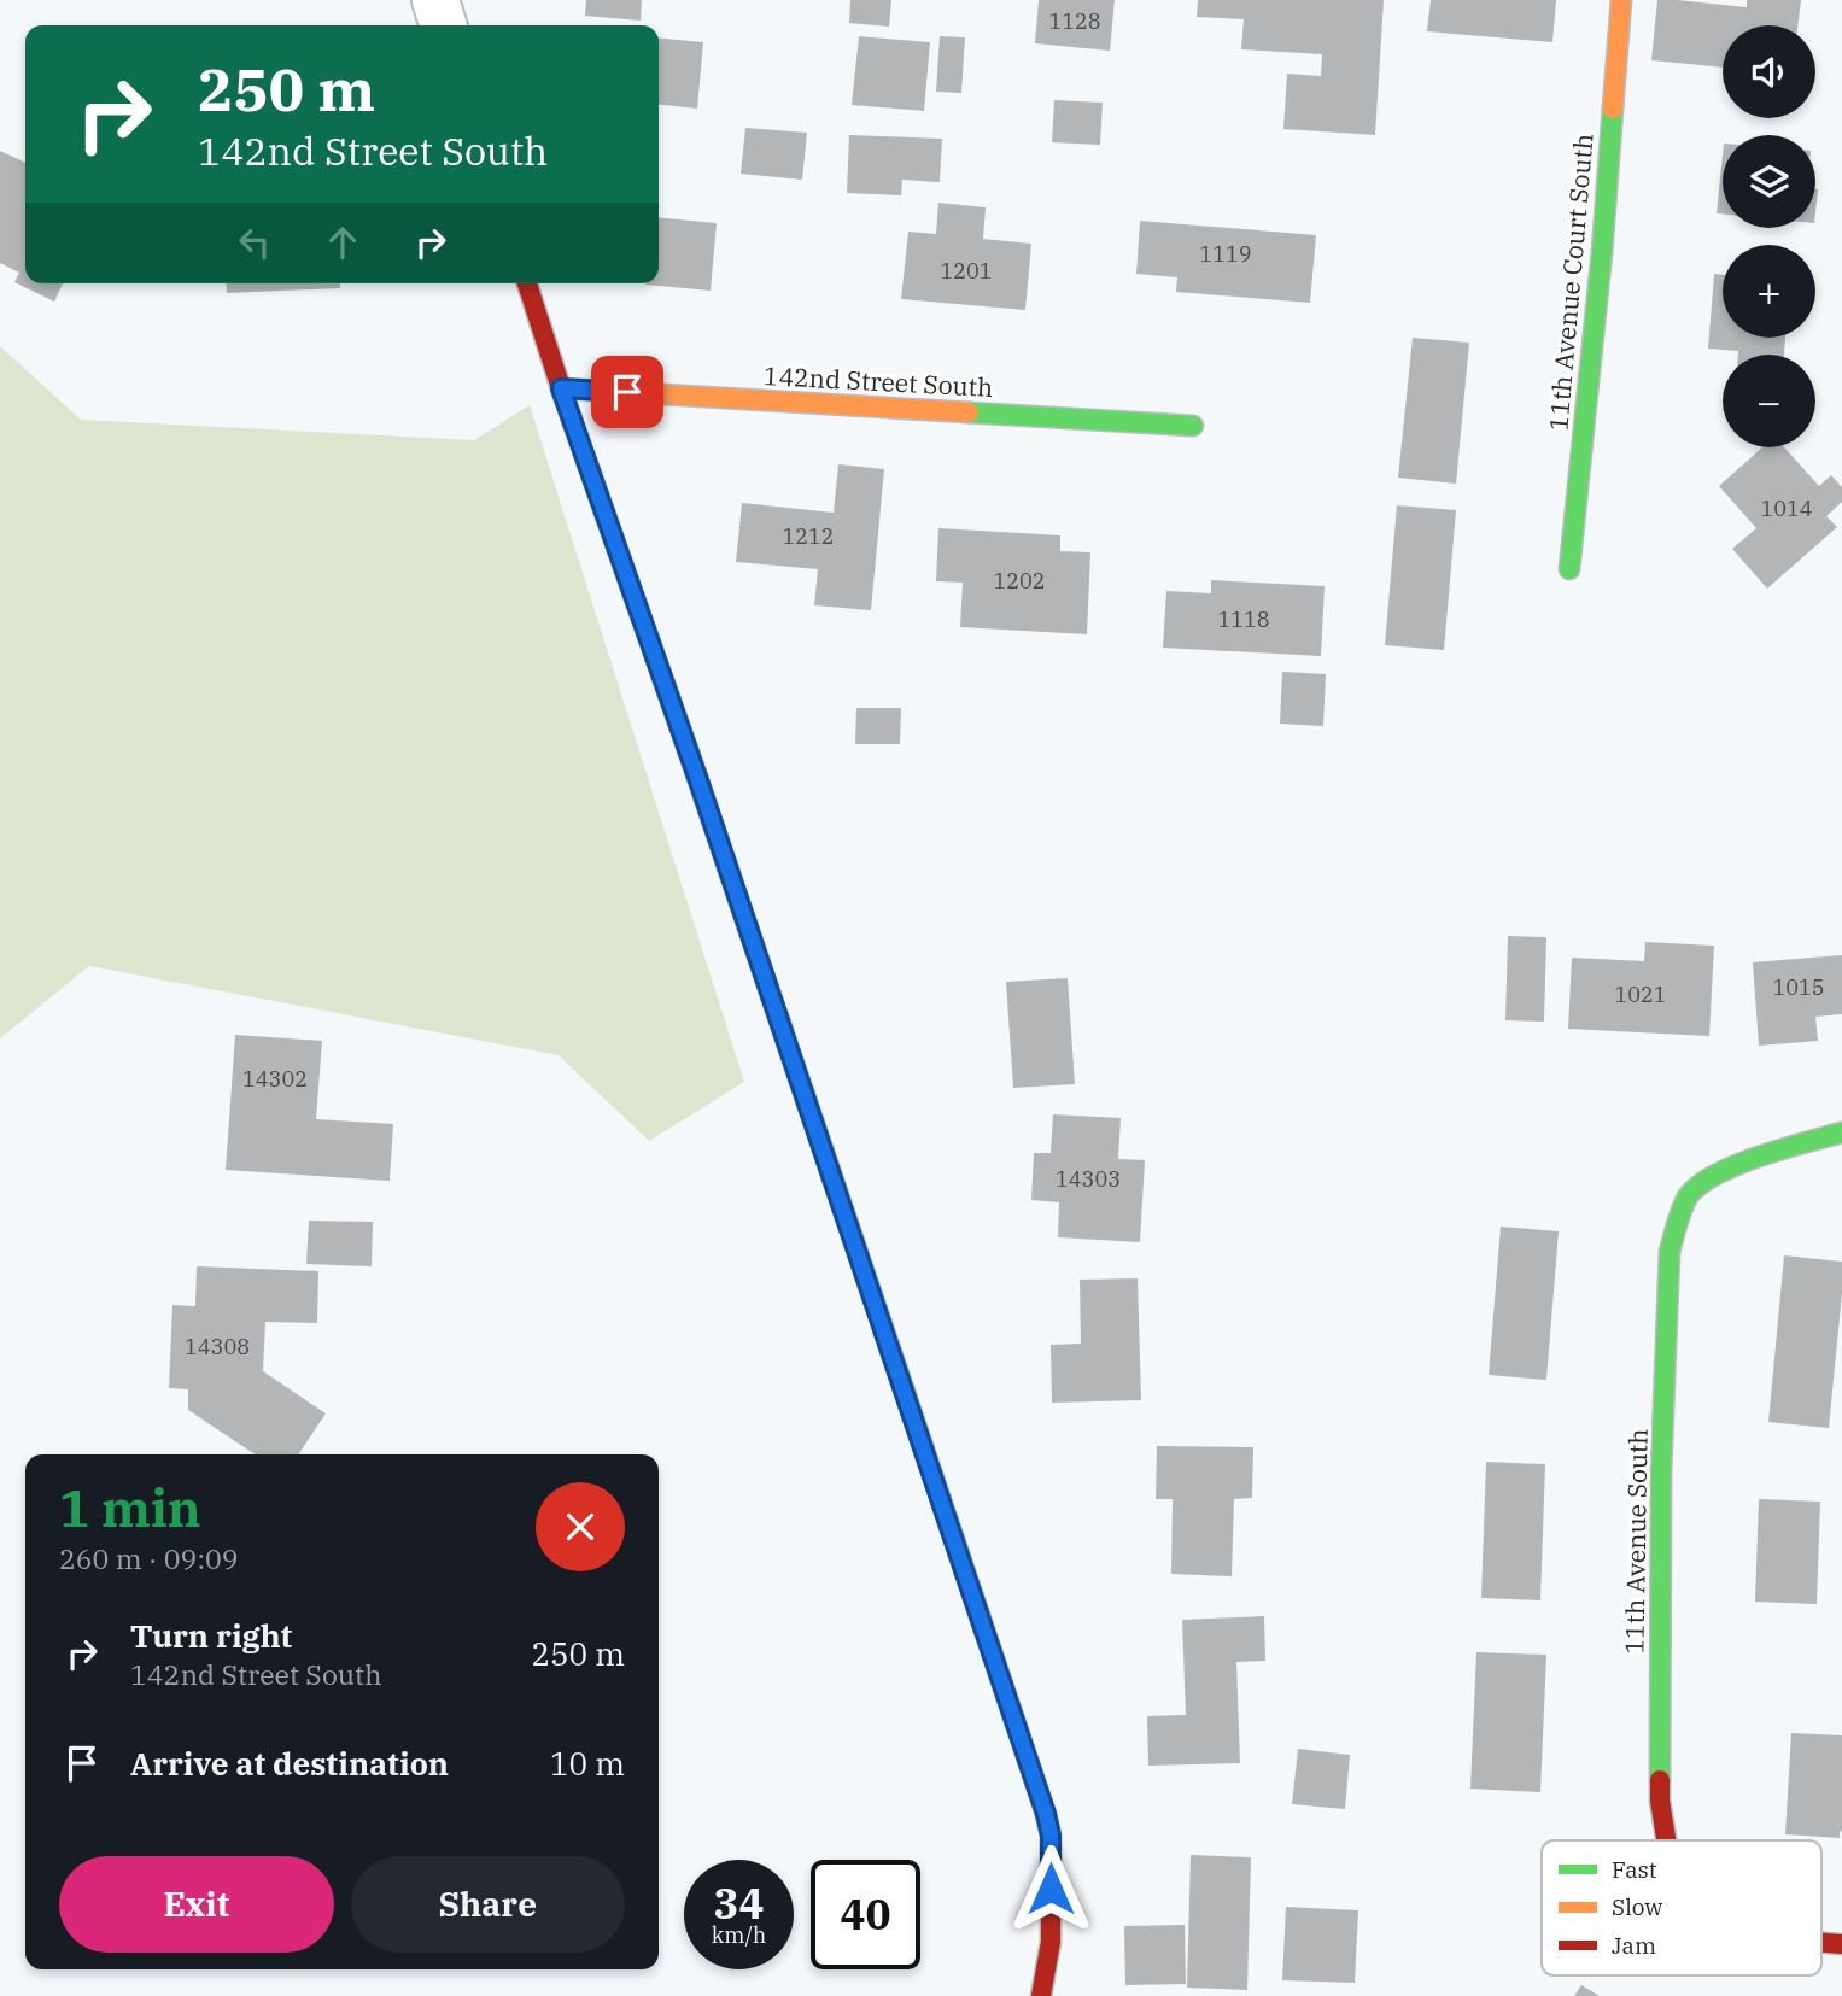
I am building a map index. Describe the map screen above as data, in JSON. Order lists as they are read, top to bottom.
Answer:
{
  "streets": {
    "street": ["11th Avenue Court South", "142nd Street South", "11th Avenue South"]
  },
  "house_numbers": [
    "1128",
    "1119",
    "1201",
    "1014",
    "1212",
    "1202",
    "1118",
    "1015",
    "1021",
    "14302",
    "14303",
    "14308"
  ],
  "legend": ["Fast", "Slow", "Jam"],
  "page": {
    "map_buttons": ["+", "−"],
    "turn": ["250 m", "142nd Street South"],
    "heading": ["1 min", "260 m · 09:09"],
    "list": [
      {
        "name": "Turn right",
        "note": "142nd Street South",
        "value": "250 m"
      },
      {
        "name": "Arrive at destination",
        "value": "10 m"
      }
    ],
    "buttons": ["Exit", "Share"],
    "speed": "34 km/h",
    "limit": "40"
  }
}
